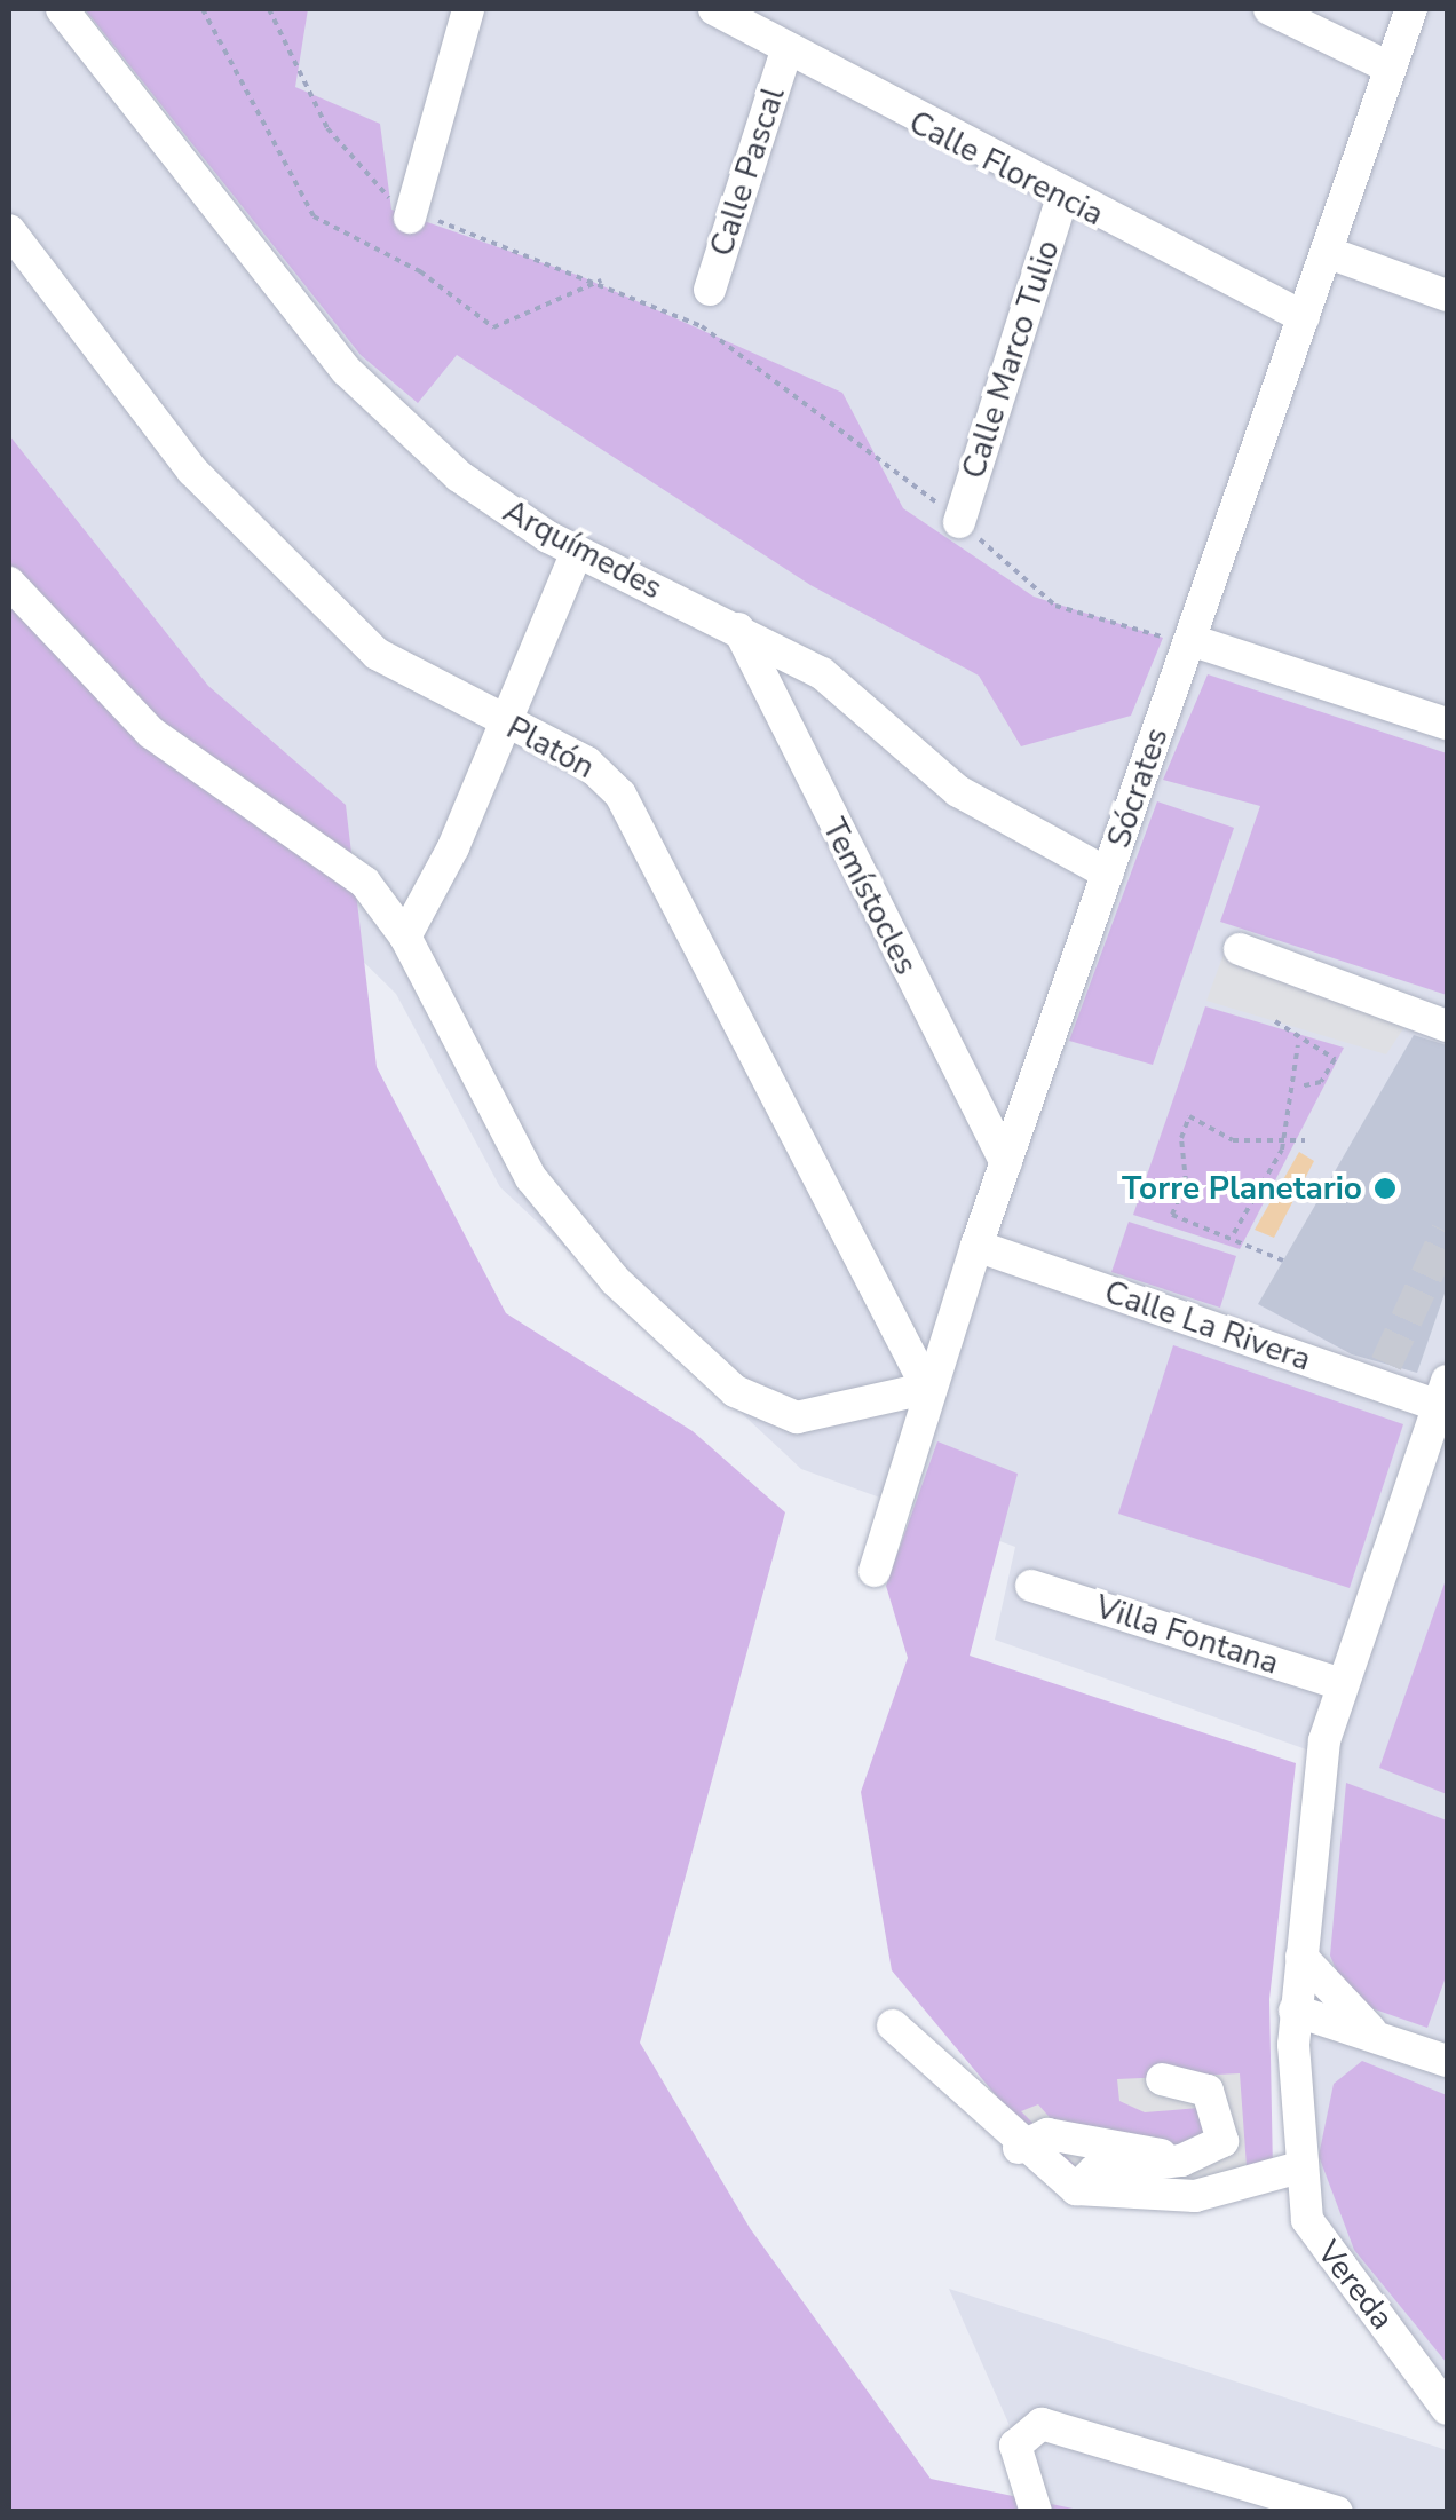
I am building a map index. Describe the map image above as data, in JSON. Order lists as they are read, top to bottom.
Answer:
{
  "streets": {
    "street": [
      "Calle Florencia",
      "Calle Pascal",
      "Calle Marco Tulio",
      "Arquímedes",
      "Platón",
      "Sócrates",
      "Temístocles",
      "Calle La Rivera",
      "Villa Fontana",
      "Vereda"
    ]
  },
  "crossings": [
    ["Calle Florencia", "Calle Pascal"],
    ["Calle Florencia", "Calle Marco Tulio"],
    ["Calle Florencia", "Sócrates"],
    ["Arquímedes", "Sócrates"],
    ["Arquímedes", "Temístocles"],
    ["Platón", "Sócrates"],
    ["Sócrates", "Temístocles"],
    ["Sócrates", "Calle La Rivera"],
    ["Calle La Rivera", "Vereda"],
    ["Villa Fontana", "Vereda"]
  ],
  "places": ["Torre Planetario"]
}
